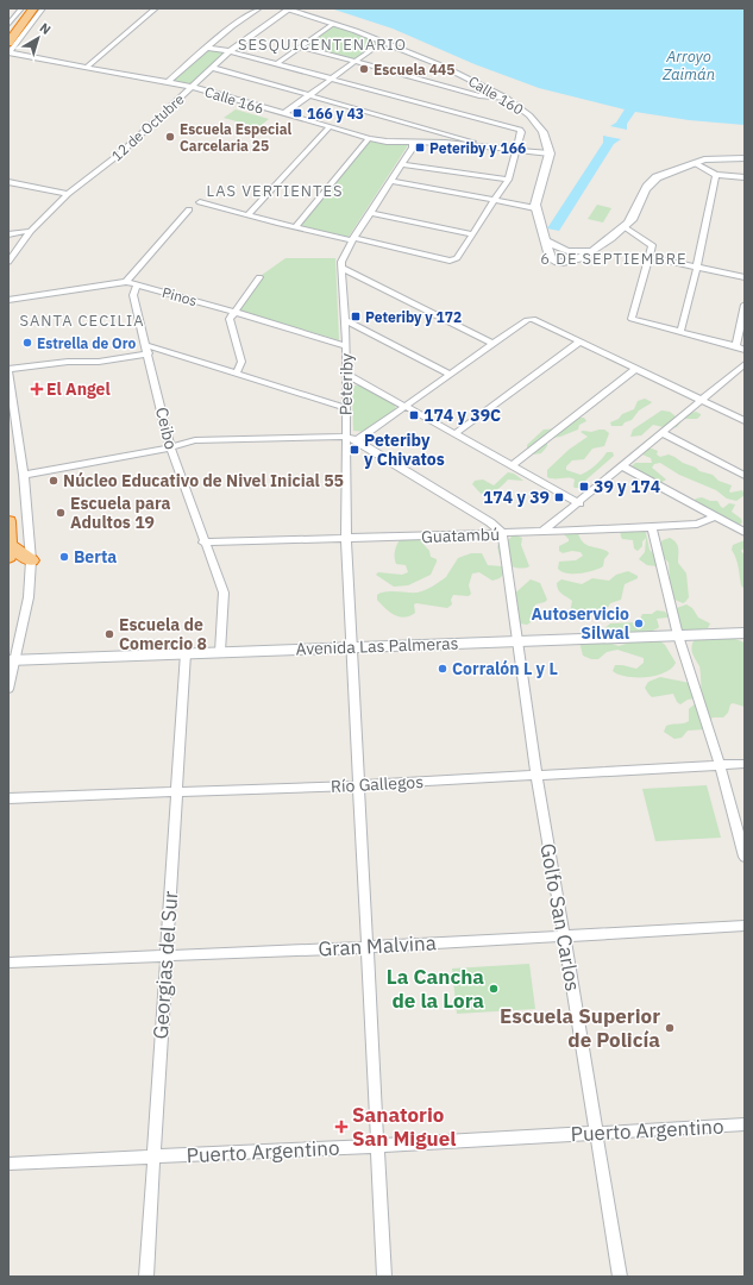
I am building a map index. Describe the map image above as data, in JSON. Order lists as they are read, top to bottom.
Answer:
{
  "streets": {
    "main road": ["Calle 160", "Avenida Las Palmeras"],
    "street": [
      "Calle 166",
      "12 de Octubre",
      "Pinos",
      "Peteriby",
      "Ceibo",
      "Guatambú",
      "Río Gallegos",
      "Golfo San Carlos",
      "Gran Malvina",
      "Georgias del Sur",
      "Puerto Argentino"
    ]
  },
  "crossings": [
    ["Calle 160", "Calle 166"],
    ["Calle 160", "12 de Octubre"],
    ["Calle 166", "12 de Octubre"],
    ["Calle 166", "Peteriby"],
    ["Pinos", "Peteriby"],
    ["Pinos", "Ceibo"],
    ["Peteriby", "Guatambú"],
    ["Peteriby", "Avenida Las Palmeras"],
    ["Peteriby", "Río Gallegos"],
    ["Peteriby", "Gran Malvina"],
    ["Peteriby", "Puerto Argentino"],
    ["Ceibo", "Guatambú"],
    ["Ceibo", "Avenida Las Palmeras"],
    ["Guatambú", "Golfo San Carlos"],
    ["Avenida Las Palmeras", "Golfo San Carlos"],
    ["Avenida Las Palmeras", "Georgias del Sur"],
    ["Río Gallegos", "Golfo San Carlos"],
    ["Río Gallegos", "Georgias del Sur"],
    ["Golfo San Carlos", "Gran Malvina"],
    ["Golfo San Carlos", "Puerto Argentino"],
    ["Gran Malvina", "Georgias del Sur"],
    ["Georgias del Sur", "Puerto Argentino"]
  ],
  "districts": [
    "SESQUICENTENARIO",
    "LAS VERTIENTES",
    "6 DE SEPTIEMBRE",
    "SANTA CECILIA"
  ],
  "water": ["Arroyo Zaimán"],
  "places": {
    "other": [
      "Escuela 445",
      "Escuela Especial Carcelaria 25",
      "Estrella de Oro",
      "Núcleo Educativo de Nivel Inicial 55",
      "Escuela para Adultos 19",
      "Berta",
      "Autoservicio Silwal",
      "Escuela de Comercio 8",
      "Corralón L y L",
      "La Cancha de la Lora",
      "Escuela Superior de Policía"
    ],
    "transit": [
      "166 y 43",
      "Peteriby y 166",
      "Peteriby y 172",
      "174 y 39C",
      "Peteriby y Chivatos",
      "39 y 174",
      "174 y 39"
    ],
    "health": ["El Angel", "Sanatorio San Miguel"]
  },
  "north": "top right"
}
